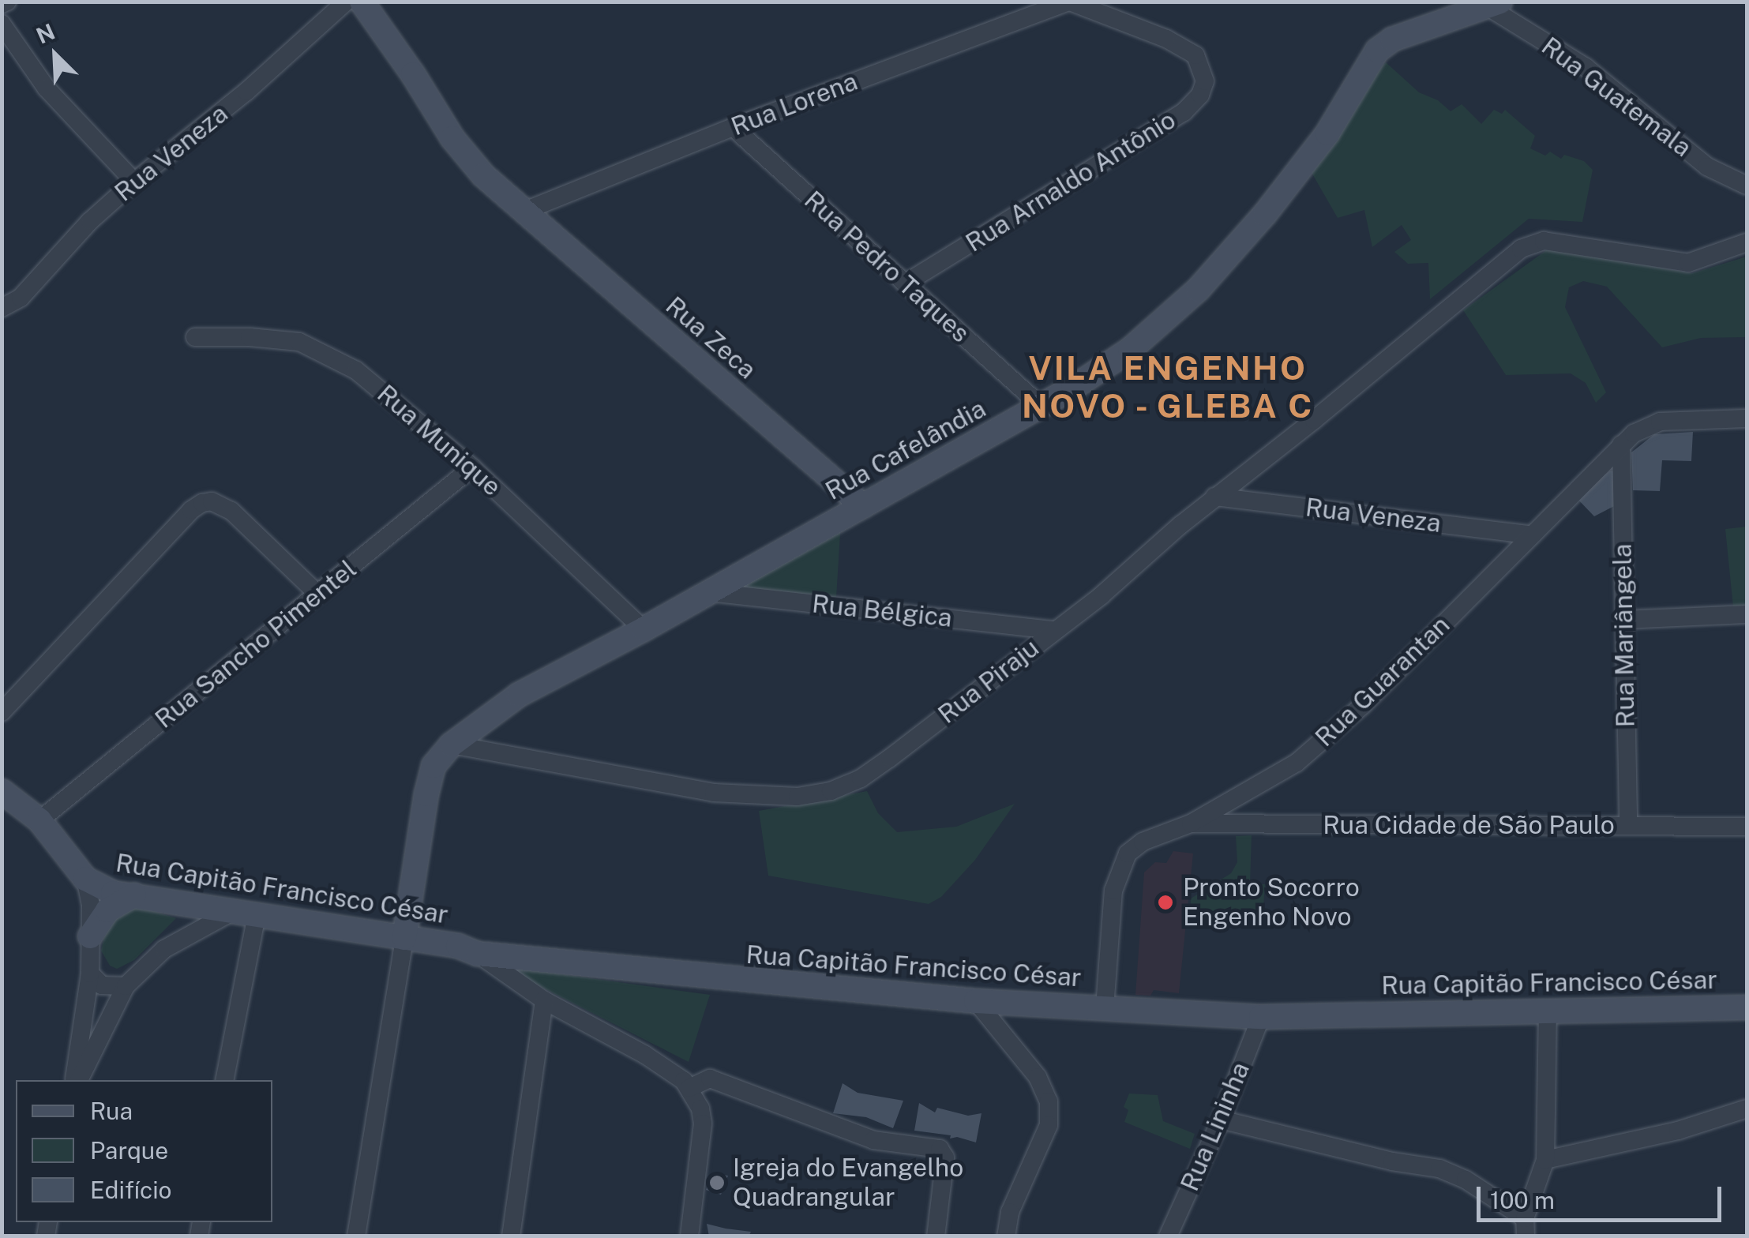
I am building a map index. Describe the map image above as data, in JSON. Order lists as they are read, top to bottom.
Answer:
{
  "streets": {
    "street": [
      "Rua Guatemala",
      "Rua Lorena",
      "Rua Veneza",
      "Rua Arnaldo Antônio",
      "Rua Pedro Taques",
      "Rua Zeca",
      "Rua Munique",
      "Rua Cafelândia",
      "Rua Bélgica",
      "Rua Mariângela",
      "Rua Sancho Pimentel",
      "Rua Piraju",
      "Rua Guarantan",
      "Rua Cidade de São Paulo",
      "Rua Capitão Francisco César",
      "Rua Lininha"
    ]
  },
  "crossings": [
    ["Rua Guatemala", "Rua Cafelândia"],
    ["Rua Lorena", "Rua Arnaldo Antônio"],
    ["Rua Lorena", "Rua Pedro Taques"],
    ["Rua Lorena", "Rua Zeca"],
    ["Rua Veneza", "Rua Piraju"],
    ["Rua Veneza", "Rua Guarantan"],
    ["Rua Arnaldo Antônio", "Rua Pedro Taques"],
    ["Rua Pedro Taques", "Rua Cafelândia"],
    ["Rua Zeca", "Rua Cafelândia"],
    ["Rua Munique", "Rua Cafelândia"],
    ["Rua Munique", "Rua Sancho Pimentel"],
    ["Rua Cafelândia", "Rua Bélgica"],
    ["Rua Cafelândia", "Rua Piraju"],
    ["Rua Cafelândia", "Rua Capitão Francisco César"],
    ["Rua Bélgica", "Rua Piraju"],
    ["Rua Mariângela", "Rua Guarantan"],
    ["Rua Mariângela", "Rua Cidade de São Paulo"],
    ["Rua Guarantan", "Rua Cidade de São Paulo"],
    ["Rua Guarantan", "Rua Capitão Francisco César"],
    ["Rua Capitão Francisco César", "Rua Lininha"]
  ],
  "districts": ["VILA ENGENHO NOVO - GLEBA C"],
  "places": ["Pronto Socorro Engenho Novo", "Igreja do Evangelho Quadrangular"],
  "legend": ["Rua", "Parque", "Edifício"],
  "scale_bar": "100 m",
  "north": "top left"
}
